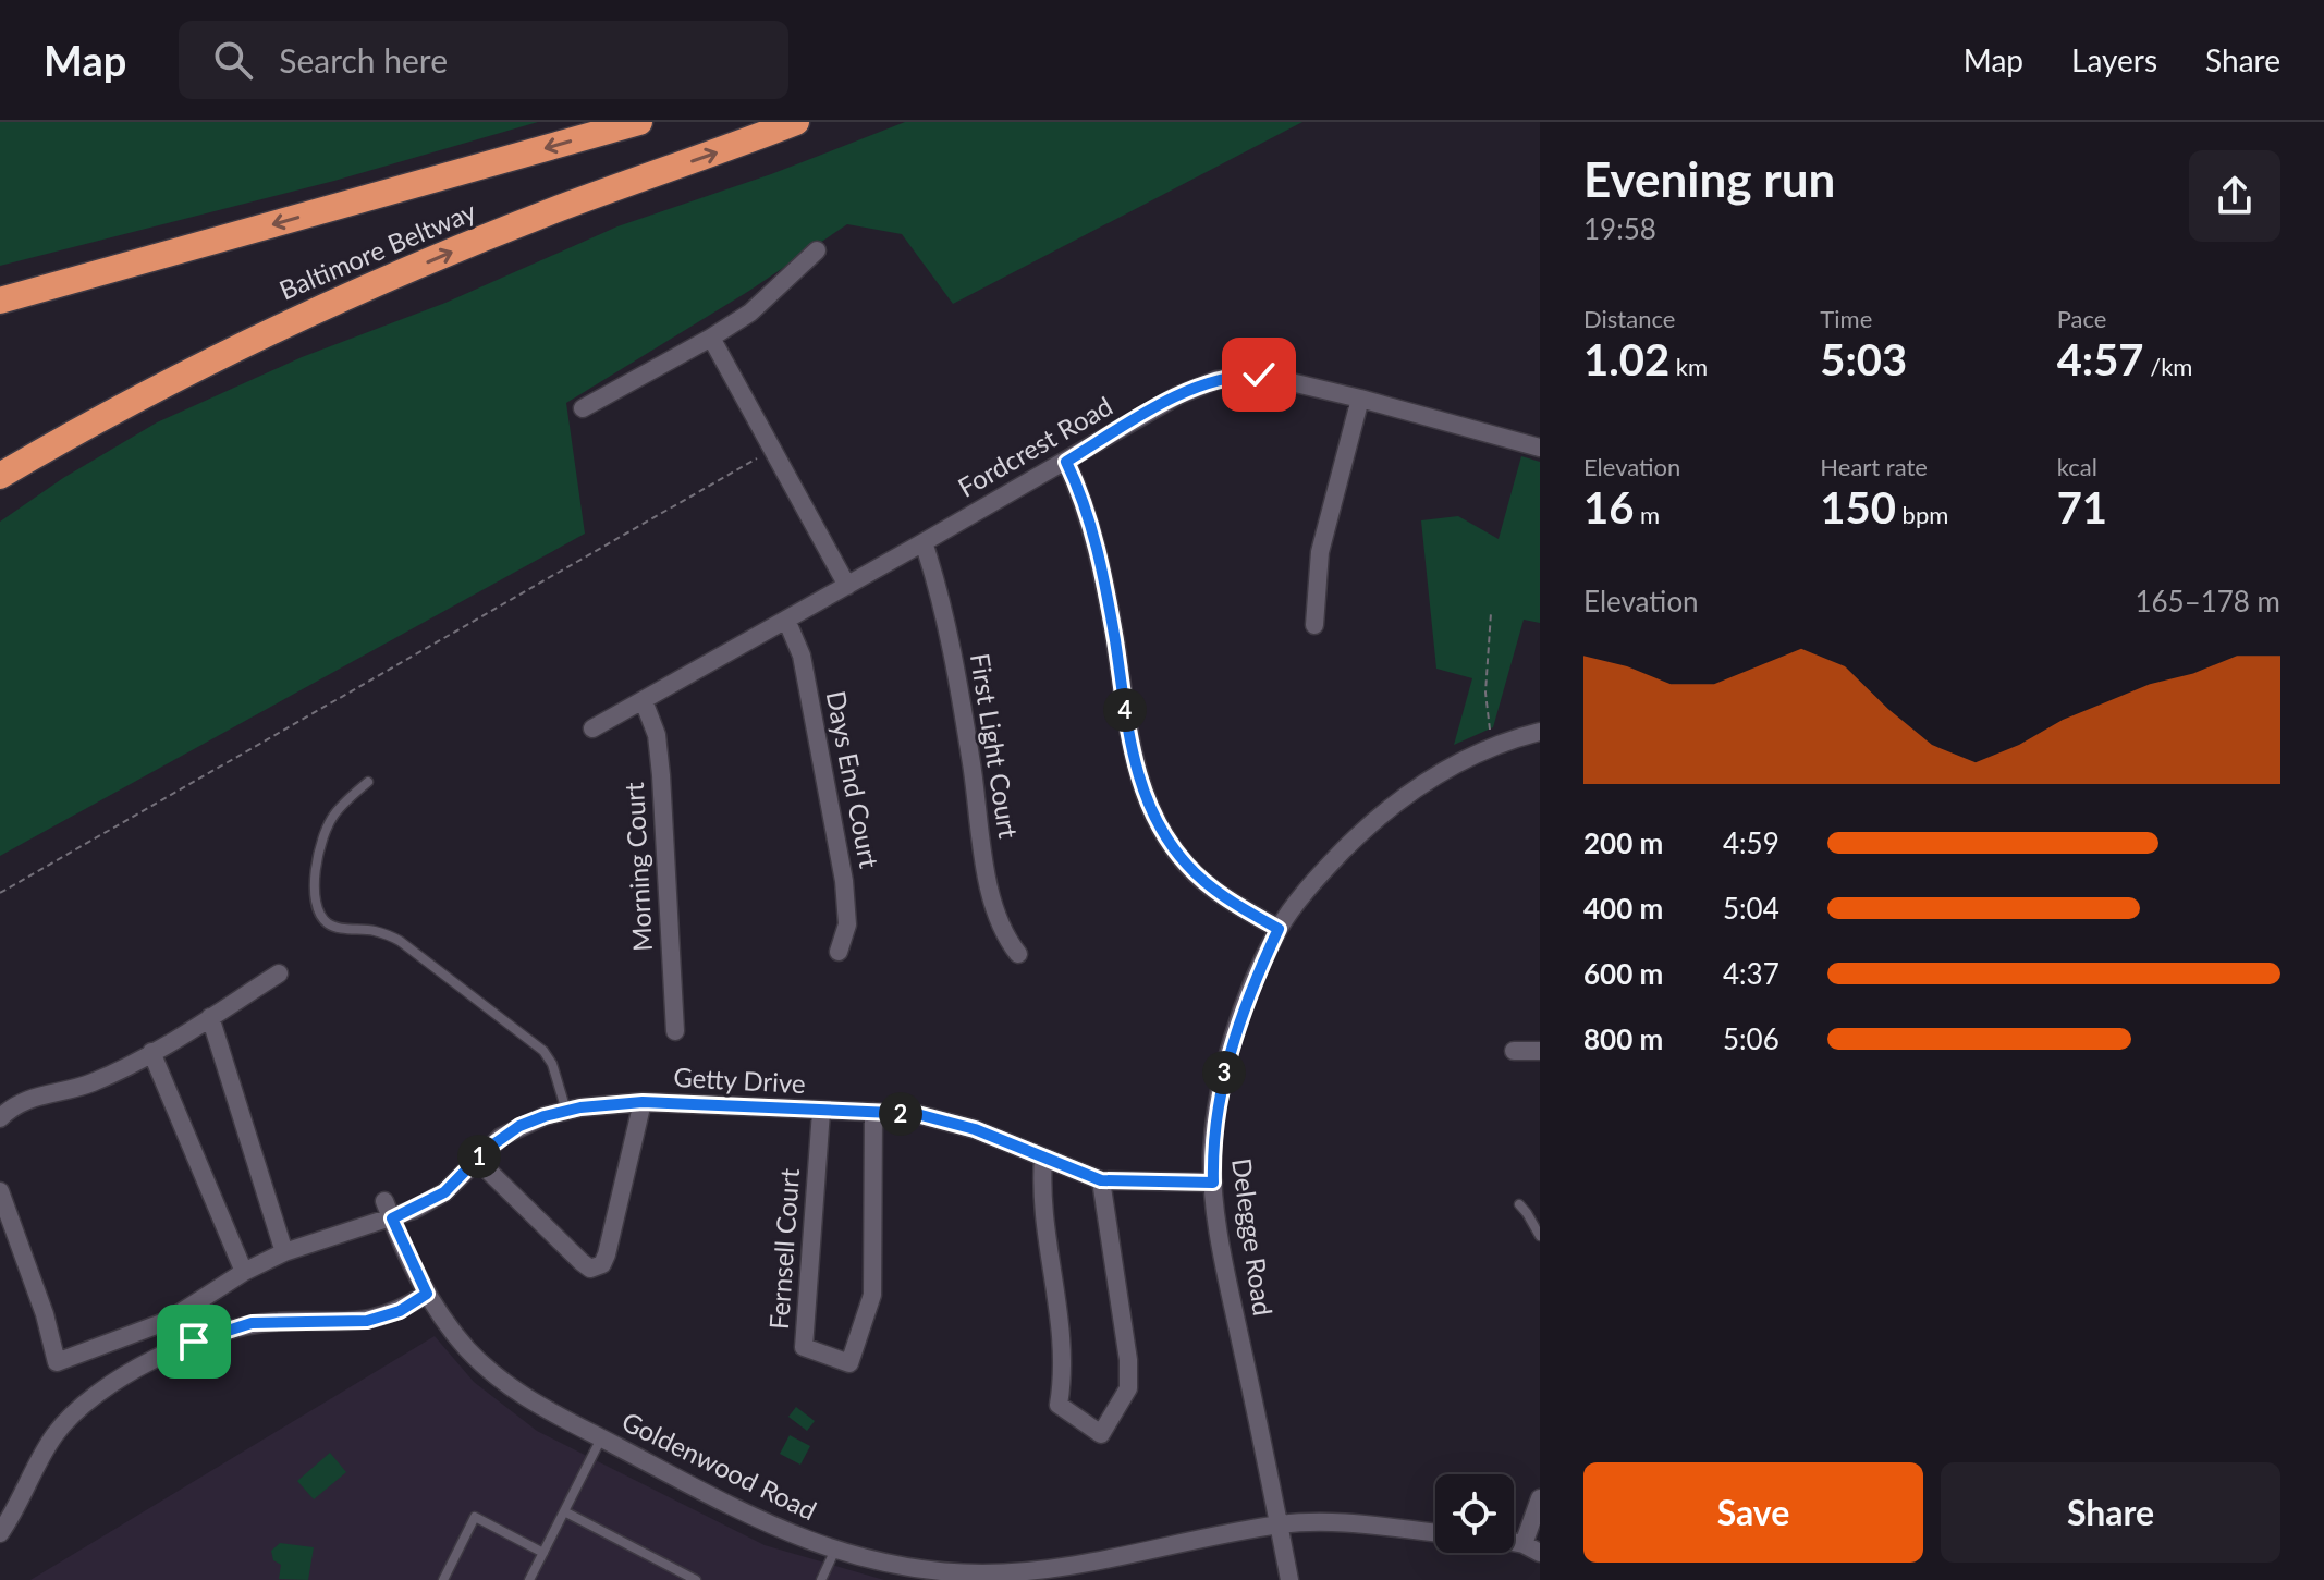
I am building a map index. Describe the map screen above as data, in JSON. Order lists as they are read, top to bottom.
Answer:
{
  "streets": {
    "highway": ["Baltimore Beltway"],
    "street": [
      "Fordcrest Road",
      "First Light Court",
      "Days End Court",
      "Morning Court",
      "Getty Drive",
      "Delegge Road",
      "Fernsell Court",
      "Goldenwood Road"
    ]
  },
  "crossings": [
    ["Fordcrest Road", "First Light Court"],
    ["Fordcrest Road", "Days End Court"],
    ["Fordcrest Road", "Morning Court"],
    ["Getty Drive", "Delegge Road"],
    ["Getty Drive", "Fernsell Court"],
    ["Getty Drive", "Goldenwood Road"],
    ["Delegge Road", "Goldenwood Road"]
  ],
  "page": {
    "header": "Map",
    "search": "Search here",
    "nav": ["Map", "Layers", "Share"],
    "heading": ["Evening run", "19:58"],
    "stats": [
      ["Distance", "1.02 km"],
      ["Time", "5:03"],
      ["Pace", "4:57 /km"],
      ["Elevation", "16 m"],
      ["Heart rate", "150 bpm"],
      ["kcal", "71"]
    ],
    "chart": ["Elevation", "165–178 m"],
    "pins": [
      "4",
      "3",
      "2",
      "1"
    ],
    "list": [
      {
        "name": "200 m",
        "note": "4:59"
      },
      {
        "name": "400 m",
        "note": "5:04"
      },
      {
        "name": "600 m",
        "note": "4:37"
      },
      {
        "name": "800 m",
        "note": "5:06"
      }
    ],
    "buttons": ["Save", "Share"]
  }
}
